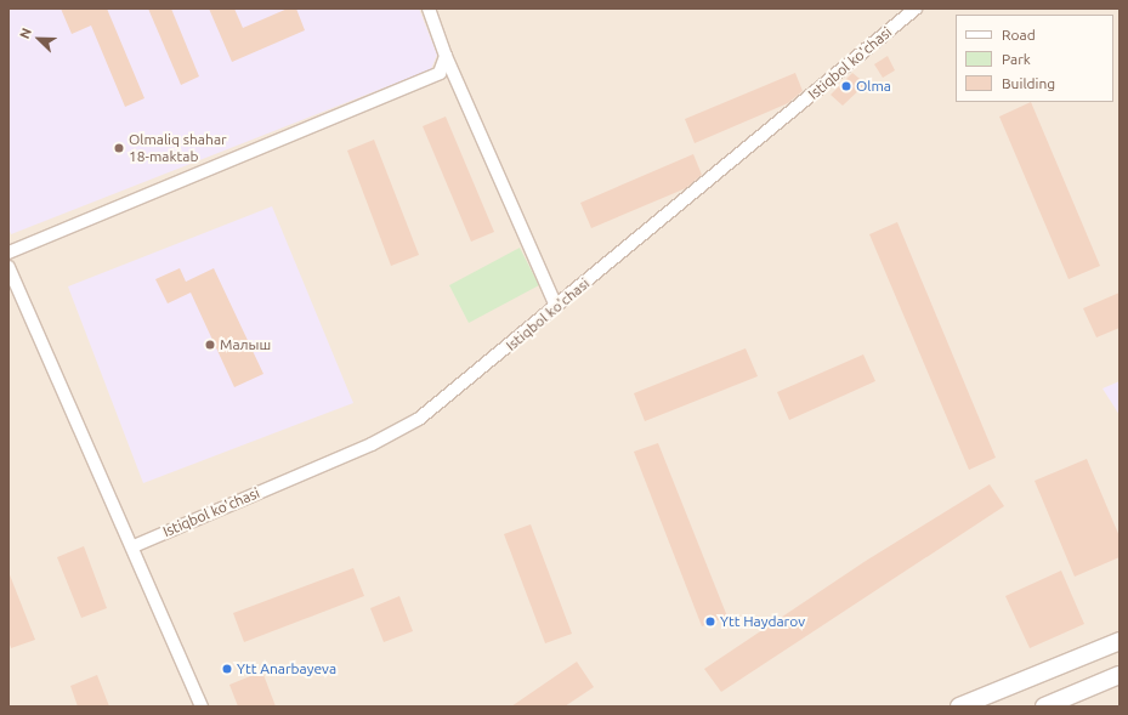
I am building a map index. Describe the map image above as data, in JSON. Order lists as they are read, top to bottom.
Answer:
{
  "streets": {
    "street": ["Istiqbol ko'chasi"]
  },
  "places": [
    "Olma",
    "Olmaliq shahar 18-maktab",
    "Малыш",
    "Ytt Haydarov",
    "Ytt Anarbayeva"
  ],
  "legend": ["Road", "Park", "Building"],
  "north": "top left"
}
